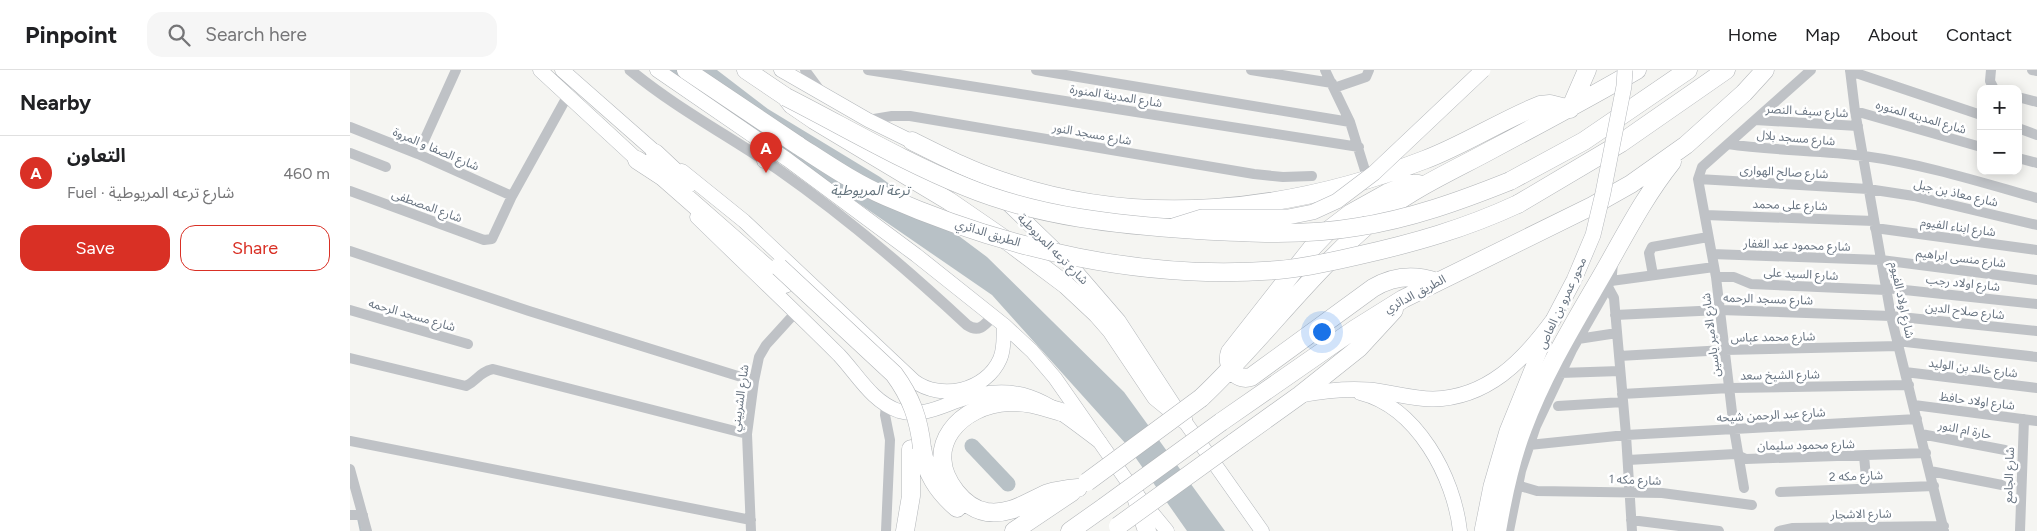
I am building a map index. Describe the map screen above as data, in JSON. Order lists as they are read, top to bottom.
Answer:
{
  "streets": {
    "highway": ["الطريق الدائري"],
    "main road": ["شارع ترعه المريوطية", "محور عمرو بن العاص"],
    "street": [
      "شارع المدينة المنورة",
      "شارع سيف النصر",
      "شارع المدينه المنوره",
      "شارع مسجد النور",
      "شارع مسجد بلال",
      "شارع الصفا و المروة",
      "شارع صالح الهوارى",
      "شارع معاذ بن جبل",
      "شارع على محمد",
      "شارع المصطفى",
      "شارع ابناء الفيوم",
      "شارع محمود عبد الغفار",
      "شارع منسى ابراهيم",
      "شارع السيد على",
      "شارع اولاد رجب",
      "شارع مسجد الرحمه",
      "شارع اولاد الفيوم",
      "شارع صلاح الدين",
      "شارع الامير ياسين",
      "شارع محمد عباس",
      "شارع خالد بن الوليد",
      "شارع الشيخ سعد",
      "شارع الشربيني",
      "شارع اولاد حافظ",
      "شارع عبد الرحمن شيحه",
      "حارة ام النور",
      "شارع محمود سليمان",
      "شارع الجامع",
      "شارع مكه 2",
      "شارع مكه 1",
      "شارع الاشجار"
    ]
  },
  "crossings": [
    ["شارع سيف النصر", "شارع اولاد الفيوم"],
    ["شارع المدينه المنوره", "شارع اولاد الفيوم"],
    ["شارع مسجد النور", "شارع ترعه المريوطية"],
    ["شارع مسجد بلال", "شارع اولاد الفيوم"],
    ["شارع الصفا و المروة", "شارع المصطفى"],
    ["شارع صالح الهوارى", "شارع معاذ بن جبل"],
    ["شارع صالح الهوارى", "شارع اولاد الفيوم"],
    ["شارع صالح الهوارى", "شارع الامير ياسين"],
    ["شارع معاذ بن جبل", "شارع اولاد الفيوم"],
    ["شارع على محمد", "شارع ابناء الفيوم"],
    ["شارع على محمد", "شارع اولاد الفيوم"],
    ["شارع على محمد", "شارع الامير ياسين"],
    ["شارع ابناء الفيوم", "شارع اولاد الفيوم"],
    ["شارع محمود عبد الغفار", "شارع منسى ابراهيم"],
    ["شارع محمود عبد الغفار", "شارع اولاد الفيوم"],
    ["شارع محمود عبد الغفار", "شارع الامير ياسين"],
    ["شارع منسى ابراهيم", "شارع اولاد الفيوم"],
    ["شارع السيد على", "شارع اولاد رجب"],
    ["شارع السيد على", "شارع اولاد الفيوم"],
    ["شارع السيد على", "شارع الامير ياسين"],
    ["شارع اولاد رجب", "شارع اولاد الفيوم"],
    ["شارع مسجد الرحمه", "شارع اولاد الفيوم"],
    ["شارع مسجد الرحمه", "شارع صلاح الدين"],
    ["شارع مسجد الرحمه", "شارع الامير ياسين"],
    ["شارع اولاد الفيوم", "شارع صلاح الدين"],
    ["شارع اولاد الفيوم", "شارع محمد عباس"],
    ["شارع اولاد الفيوم", "شارع خالد بن الوليد"],
    ["شارع اولاد الفيوم", "شارع الشيخ سعد"],
    ["شارع اولاد الفيوم", "شارع اولاد حافظ"],
    ["شارع اولاد الفيوم", "شارع عبد الرحمن شيحه"],
    ["شارع اولاد الفيوم", "حارة ام النور"],
    ["شارع اولاد الفيوم", "شارع محمود سليمان"],
    ["شارع اولاد الفيوم", "شارع مكه 2"],
    ["شارع اولاد الفيوم", "شارع الاشجار"],
    ["شارع الامير ياسين", "شارع محمد عباس"],
    ["شارع الامير ياسين", "شارع الشيخ سعد"],
    ["شارع الامير ياسين", "شارع عبد الرحمن شيحه"],
    ["شارع الامير ياسين", "شارع محمود سليمان"],
    ["شارع اولاد حافظ", "شارع الجامع"]
  ],
  "water": ["ترعة المريوطية"],
  "page": {
    "header": "Pinpoint",
    "search": "Search here",
    "nav": [
      "Home",
      "Map",
      "About",
      "Contact"
    ],
    "heading": "Nearby",
    "map_buttons": ["+", "−"],
    "pins": "A",
    "list": [
      {
        "mark": "A",
        "name": "التعاون",
        "note": "Fuel · شارع ترعه المريوطية",
        "value": "460 m"
      }
    ],
    "buttons": ["Save", "Share"]
  }
}
